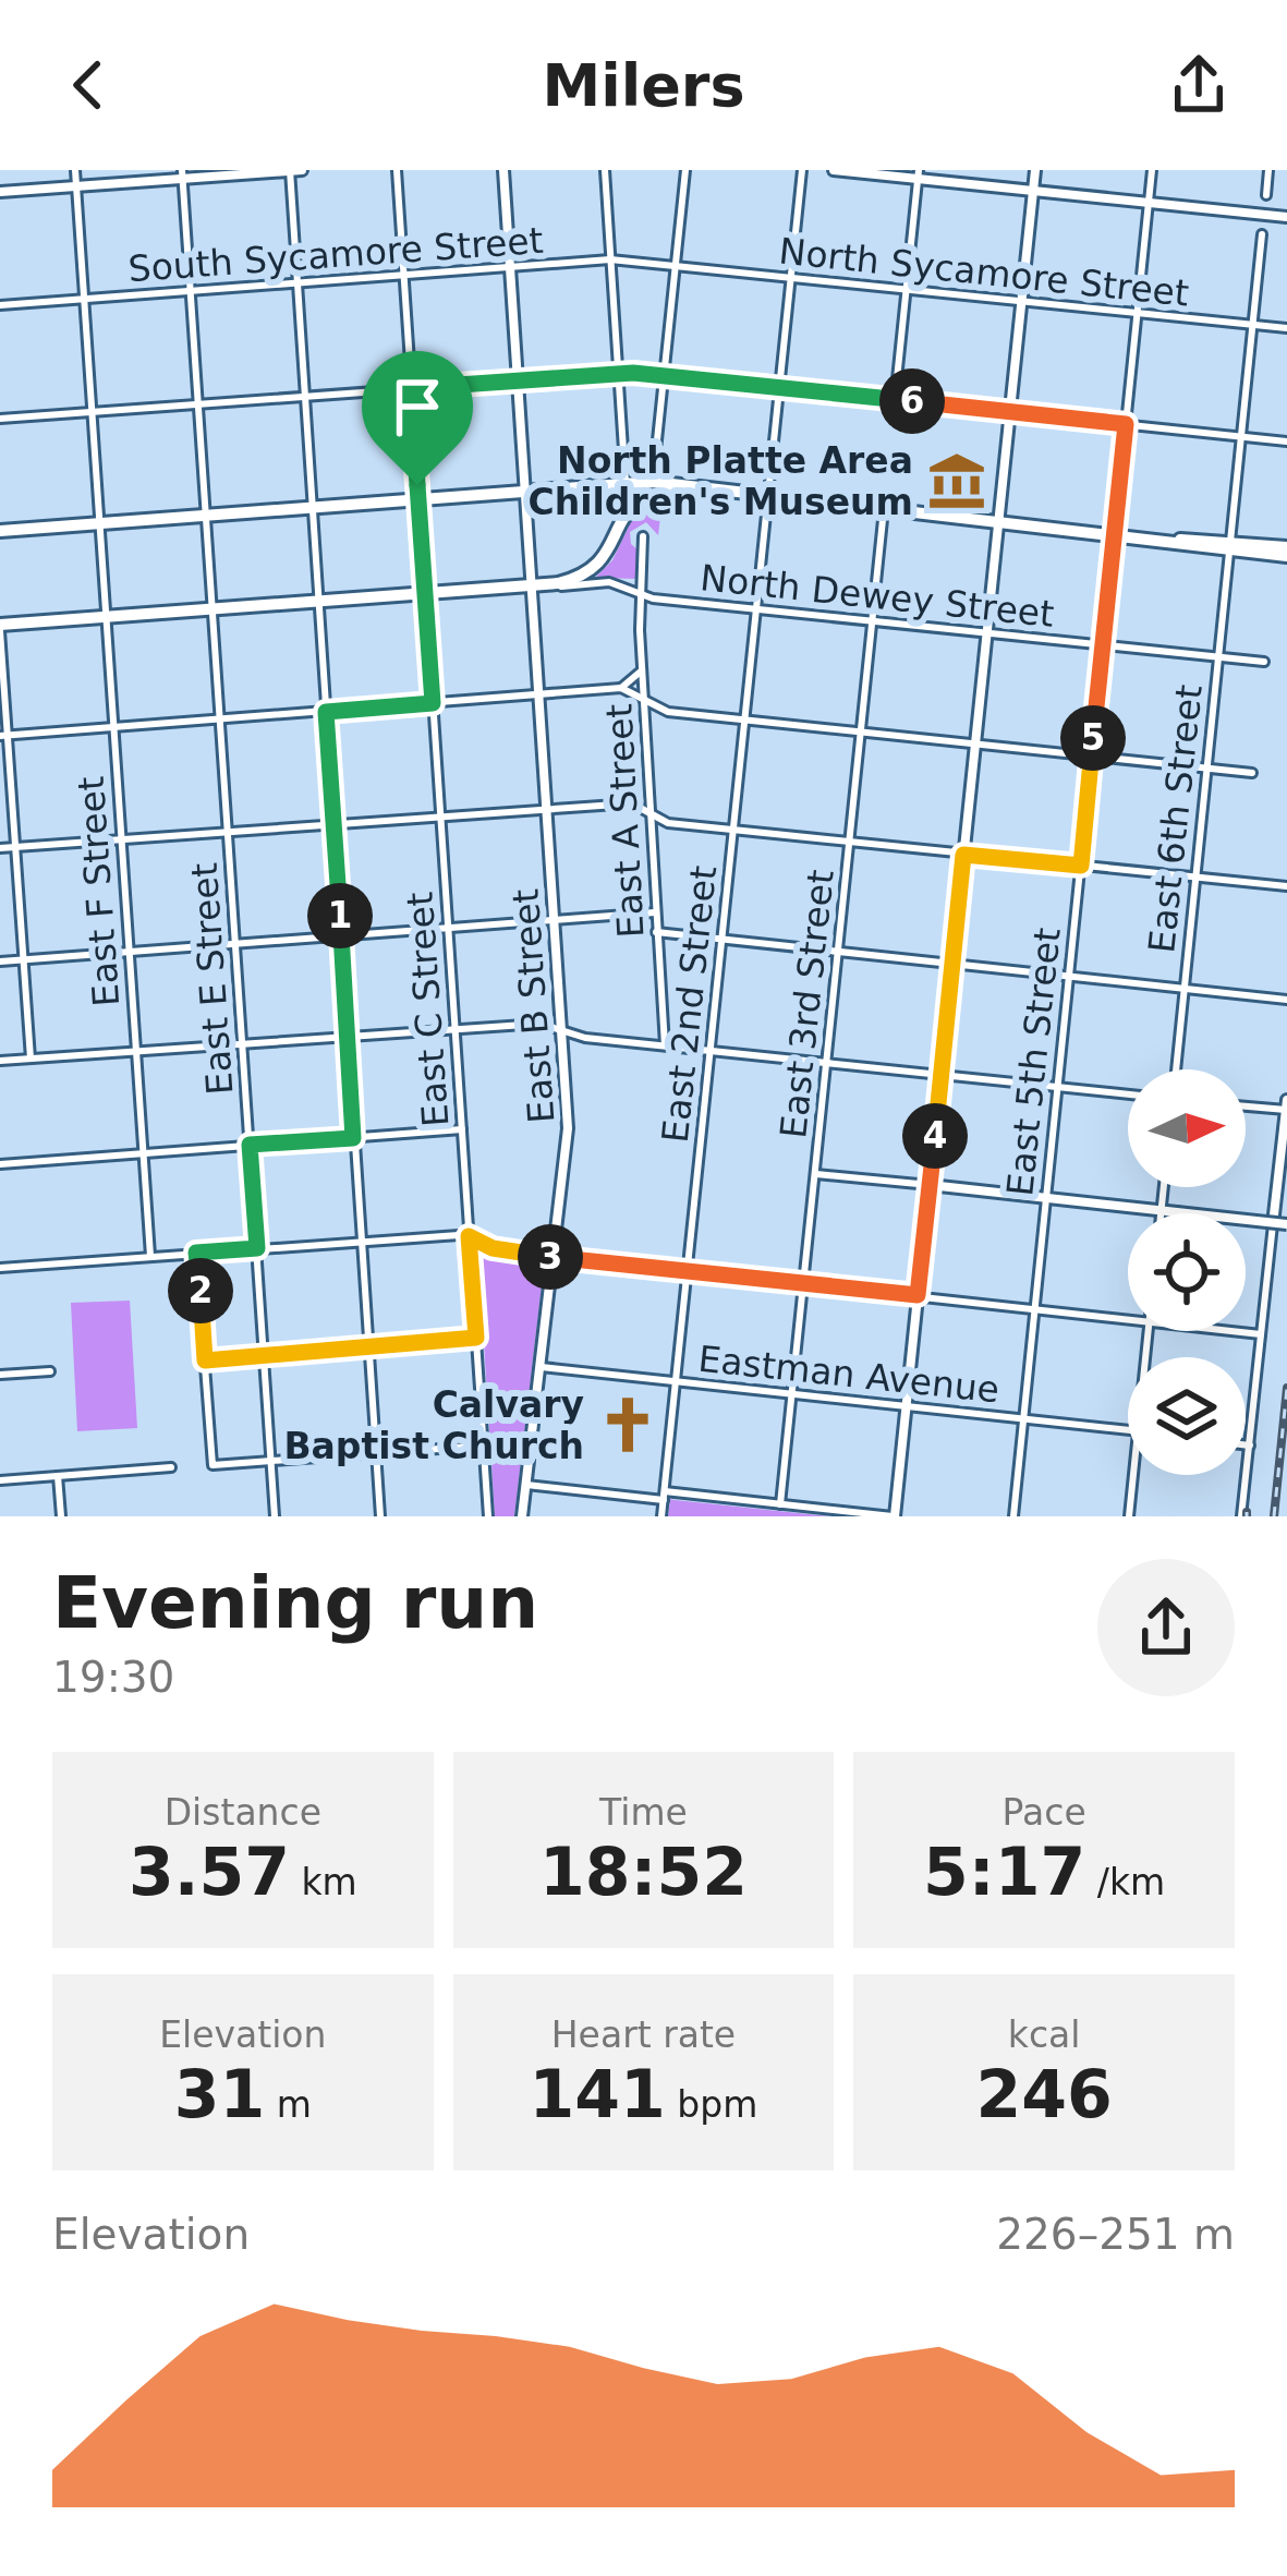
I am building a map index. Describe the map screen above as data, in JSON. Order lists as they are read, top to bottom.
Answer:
{
  "streets": {
    "main road": ["East B Street"],
    "street": [
      "South Sycamore Street",
      "North Sycamore Street",
      "North Dewey Street",
      "East 6th Street",
      "East A Street",
      "East F Street",
      "East E Street",
      "East 2nd Street",
      "East 3rd Street",
      "East C Street",
      "East 5th Street",
      "Eastman Avenue"
    ]
  },
  "crossings": [
    ["South Sycamore Street", "North Sycamore Street"],
    ["South Sycamore Street", "East F Street"],
    ["South Sycamore Street", "East E Street"],
    ["South Sycamore Street", "East B Street"],
    ["South Sycamore Street", "East C Street"],
    ["North Sycamore Street", "East 6th Street"],
    ["North Sycamore Street", "East 2nd Street"],
    ["North Sycamore Street", "East 5th Street"],
    ["North Dewey Street", "East 6th Street"],
    ["North Dewey Street", "East A Street"],
    ["North Dewey Street", "East 2nd Street"],
    ["North Dewey Street", "East 3rd Street"],
    ["North Dewey Street", "East 5th Street"],
    ["East 2nd Street", "Eastman Avenue"],
    ["East 3rd Street", "Eastman Avenue"],
    ["East B Street", "Eastman Avenue"],
    ["East 5th Street", "Eastman Avenue"]
  ],
  "places": {
    "museum": ["North Platte Area Children's Museum"],
    "church": ["Calvary Baptist Church"]
  },
  "north": "right",
  "page": {
    "header": "Milers",
    "pins": [
      "6",
      "5",
      "1",
      "4",
      "3",
      "2"
    ],
    "heading": ["Evening run", "19:30"],
    "stats": [
      ["Distance", "3.57 km"],
      ["Time", "18:52"],
      ["Pace", "5:17 /km"],
      ["Elevation", "31 m"],
      ["Heart rate", "141 bpm"],
      ["kcal", "246"]
    ],
    "chart": ["Elevation", "226–251 m"]
  }
}
